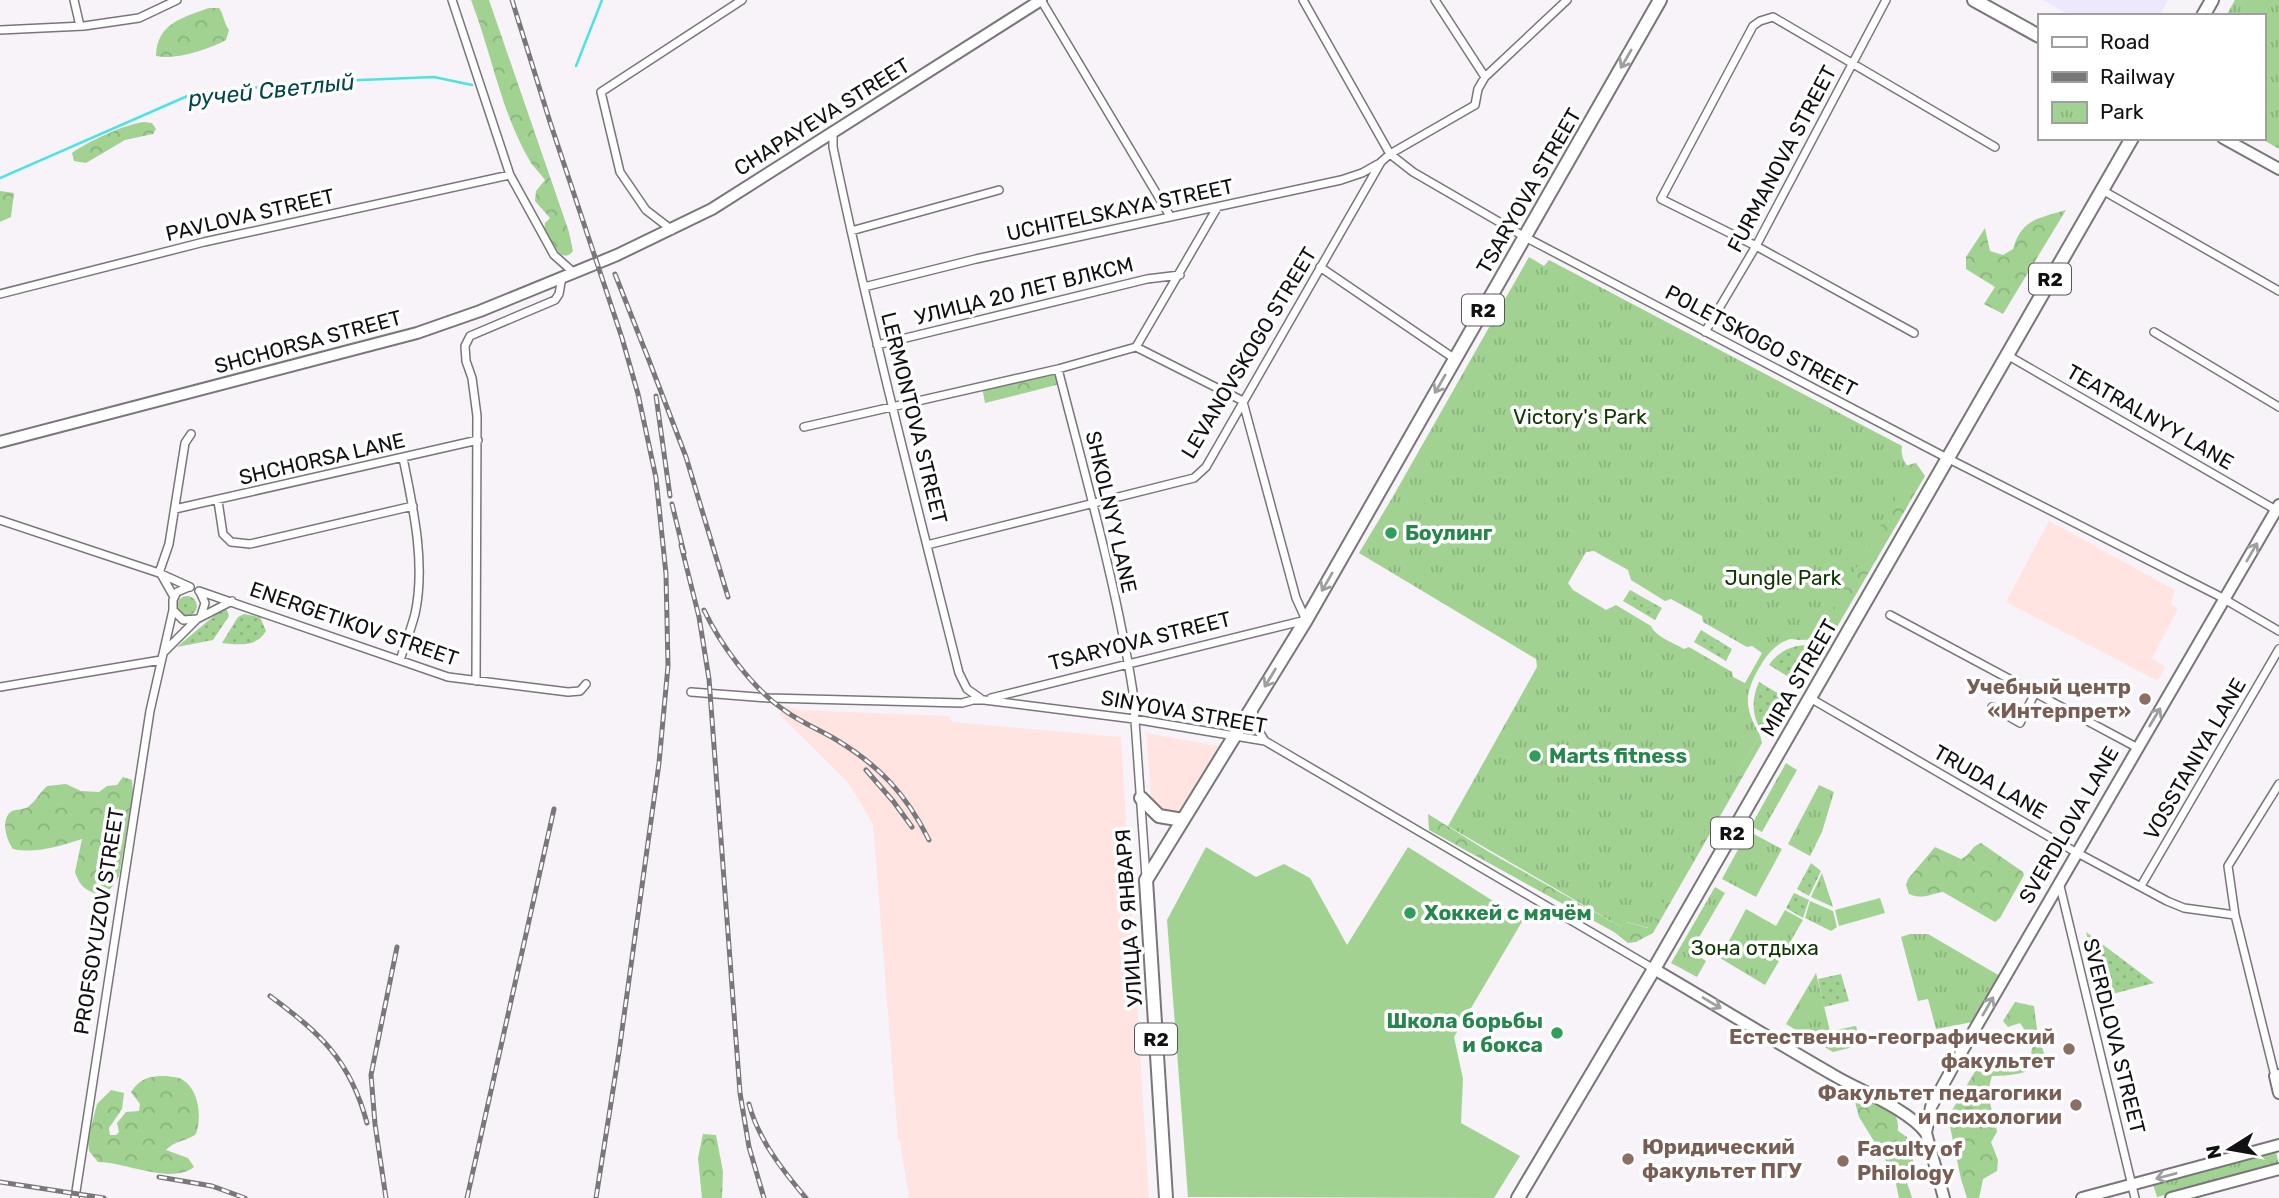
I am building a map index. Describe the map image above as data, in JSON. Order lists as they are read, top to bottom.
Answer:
{
  "streets": {
    "main road": [
      "TSARYOVA STREET",
      "R2",
      "MIRA STREET",
      "УЛИЦА 9 ЯНВАРЯ"
    ],
    "street": [
      "CHAPAYEVA STREET",
      "FURMANOVA STREET",
      "UCHITELSKAYA STREET",
      "PAVLOVA STREET",
      "УЛИЦА 20 ЛЕТ ВЛКСМ",
      "POLETSKOGO STREET",
      "SHCHORSA STREET",
      "LEVANOVSKOGO STREET",
      "TEATRALNYY LANE",
      "LERMONTOVA STREET",
      "SHCHORSA LANE",
      "SHKOLNYY LANE",
      "ENERGETIKOV STREET",
      "SINYOVA STREET",
      "VOSSTANIYA LANE",
      "TRUDA LANE",
      "SVERDLOVA LANE",
      "PROFSOYUZOV STREET",
      "SVERDLOVA STREET"
    ]
  },
  "crossings": [
    ["CHAPAYEVA STREET", "SHCHORSA STREET"],
    ["CHAPAYEVA STREET", "LERMONTOVA STREET"],
    ["FURMANOVA STREET", "POLETSKOGO STREET"],
    ["TSARYOVA STREET", "POLETSKOGO STREET"],
    ["TSARYOVA STREET", "LERMONTOVA STREET"],
    ["TSARYOVA STREET", "SHKOLNYY LANE"],
    ["TSARYOVA STREET", "SINYOVA STREET"],
    ["TSARYOVA STREET", "УЛИЦА 9 ЯНВАРЯ"],
    ["UCHITELSKAYA STREET", "LEVANOVSKOGO STREET"],
    ["UCHITELSKAYA STREET", "LERMONTOVA STREET"],
    ["УЛИЦА 20 ЛЕТ ВЛКСМ", "LERMONTOVA STREET"],
    ["POLETSKOGO STREET", "LEVANOVSKOGO STREET"],
    ["POLETSKOGO STREET", "MIRA STREET"],
    ["POLETSKOGO STREET", "SVERDLOVA LANE"],
    ["LEVANOVSKOGO STREET", "LERMONTOVA STREET"],
    ["LEVANOVSKOGO STREET", "SHKOLNYY LANE"],
    ["TEATRALNYY LANE", "MIRA STREET"],
    ["TEATRALNYY LANE", "SVERDLOVA LANE"],
    ["LERMONTOVA STREET", "SINYOVA STREET"],
    ["SHKOLNYY LANE", "SINYOVA STREET"],
    ["SHKOLNYY LANE", "УЛИЦА 9 ЯНВАРЯ"],
    ["ENERGETIKOV STREET", "PROFSOYUZOV STREET"],
    ["MIRA STREET", "SINYOVA STREET"],
    ["MIRA STREET", "TRUDA LANE"],
    ["SINYOVA STREET", "УЛИЦА 9 ЯНВАРЯ"],
    ["VOSSTANIYA LANE", "TRUDA LANE"],
    ["TRUDA LANE", "SVERDLOVA LANE"],
    ["SVERDLOVA LANE", "SVERDLOVA STREET"]
  ],
  "one_way": ["TSARYOVA STREET", "SVERDLOVA LANE"],
  "water": ["ручей Светлый"],
  "parks": ["Victory's Park", "Jungle Park", "Зона отдыха"],
  "places": [
    "Боулинг",
    "Учебный центр «Интерпрет»",
    "Marts fitness",
    "Хоккей с мячём",
    "Школа борьбы и бокса",
    "Естественно-географический факультет",
    "Факультет педагогики и психологии",
    "Юридический факультет ПГУ",
    "Faculty of Philology"
  ],
  "legend": ["Road", "Railway", "Park"],
  "north": "left"
}
